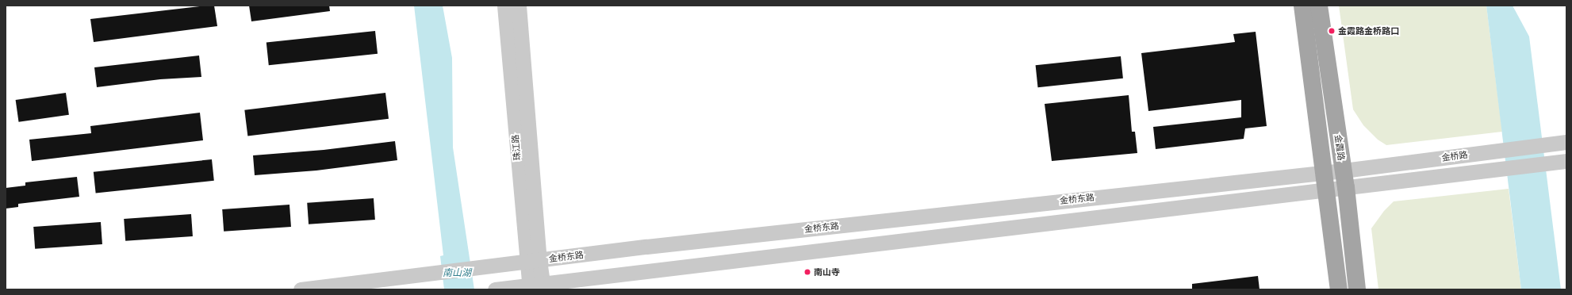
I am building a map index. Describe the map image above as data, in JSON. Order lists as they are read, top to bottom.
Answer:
{
  "streets": {
    "main road": ["金霞路"],
    "street": ["珠江路", "金桥路", "金桥东路"]
  },
  "crossings": [
    ["珠江路", "金桥东路"],
    ["金霞路", "金桥路"],
    ["金霞路", "金桥东路"],
    ["金桥路", "金桥东路"]
  ],
  "water": ["南山湖"],
  "places": ["金霞路金桥路口", "南山寺"]
}
